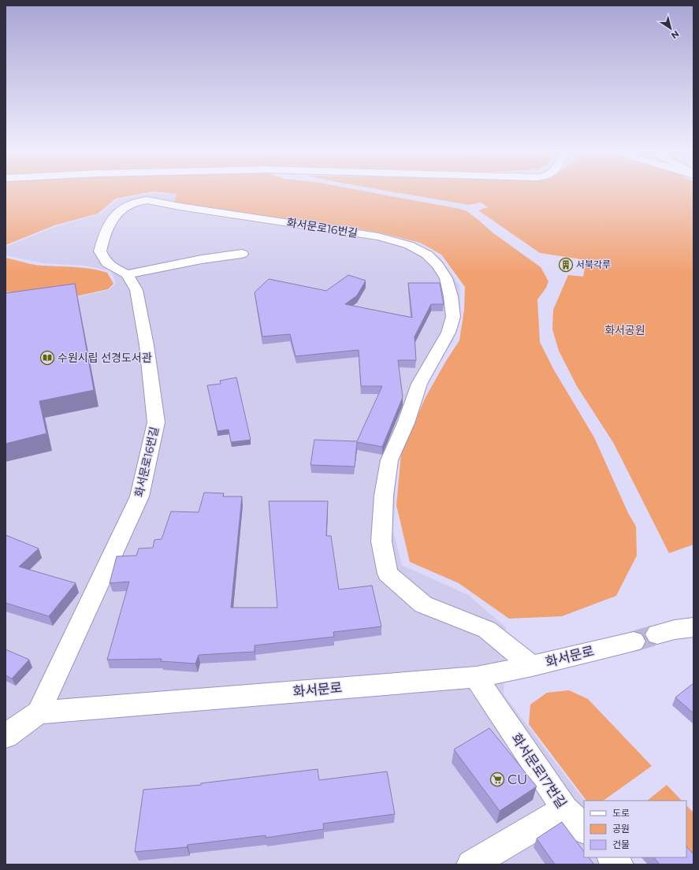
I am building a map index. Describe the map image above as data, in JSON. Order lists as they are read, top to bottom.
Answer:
{
  "streets": {
    "street": ["화서문로16번길", "화서문로", "화서문로17번길"]
  },
  "crossings": [
    ["화서문로16번길", "화서문로"],
    ["화서문로", "화서문로17번길"]
  ],
  "parks": ["화서공원"],
  "places": {
    "building": ["서북각루"],
    "library": ["수원시립 선경도서관"],
    "supermarket": ["CU"]
  },
  "legend": ["도로", "공원", "건물"],
  "north": "bottom right"
}
